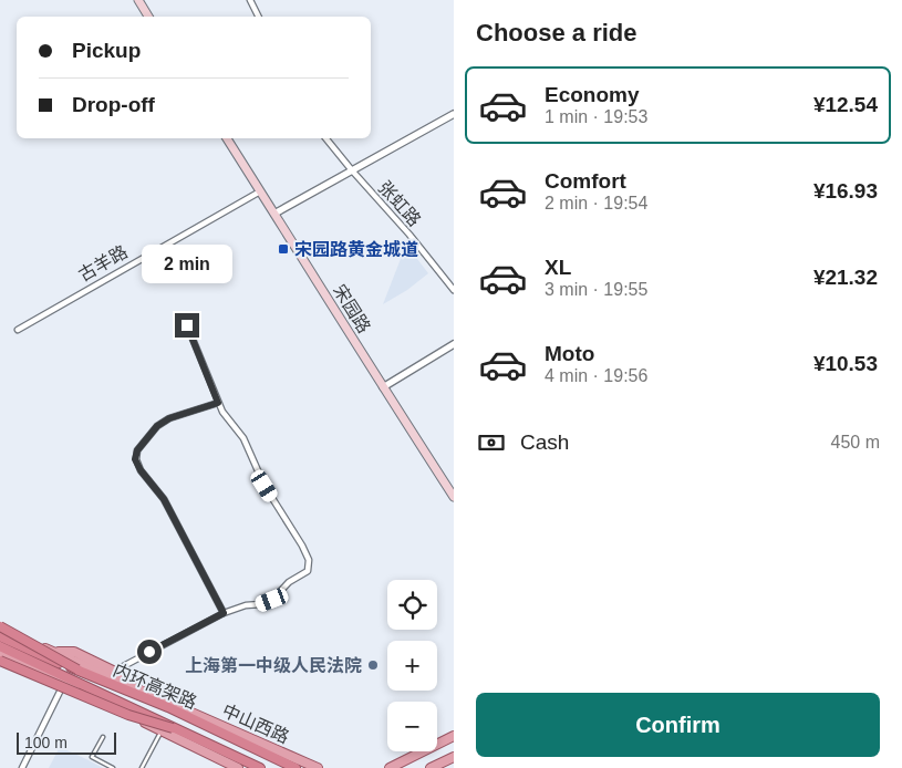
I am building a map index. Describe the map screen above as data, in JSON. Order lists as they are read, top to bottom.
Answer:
{
  "streets": {
    "highway": ["内环高架路"],
    "main road": ["宋园路", "中山西路"],
    "street": ["张虹路", "古羊路"]
  },
  "crossings": [
    ["古羊路", "宋园路"]
  ],
  "places": {
    "transit": ["宋园路黄金城道"],
    "other": ["上海第一中级人民法院"]
  },
  "scale_bar": "100 m",
  "page": {
    "heading": "Choose a ride",
    "banner": ["Pickup", "Drop-off"],
    "list": [
      {
        "name": "Economy",
        "note": "1 min · 19:53",
        "value": "¥12.54"
      },
      {
        "name": "Comfort",
        "note": "2 min · 19:54",
        "value": "¥16.93"
      },
      {
        "name": "XL",
        "note": "3 min · 19:55",
        "value": "¥21.32"
      },
      {
        "name": "Moto",
        "note": "4 min · 19:56",
        "value": "¥10.53"
      }
    ],
    "bubble": "2 min",
    "pay": ["Cash", "450 m"],
    "map_buttons": ["+", "−"],
    "buttons": "Confirm",
    "scale": "100 m"
  }
}
